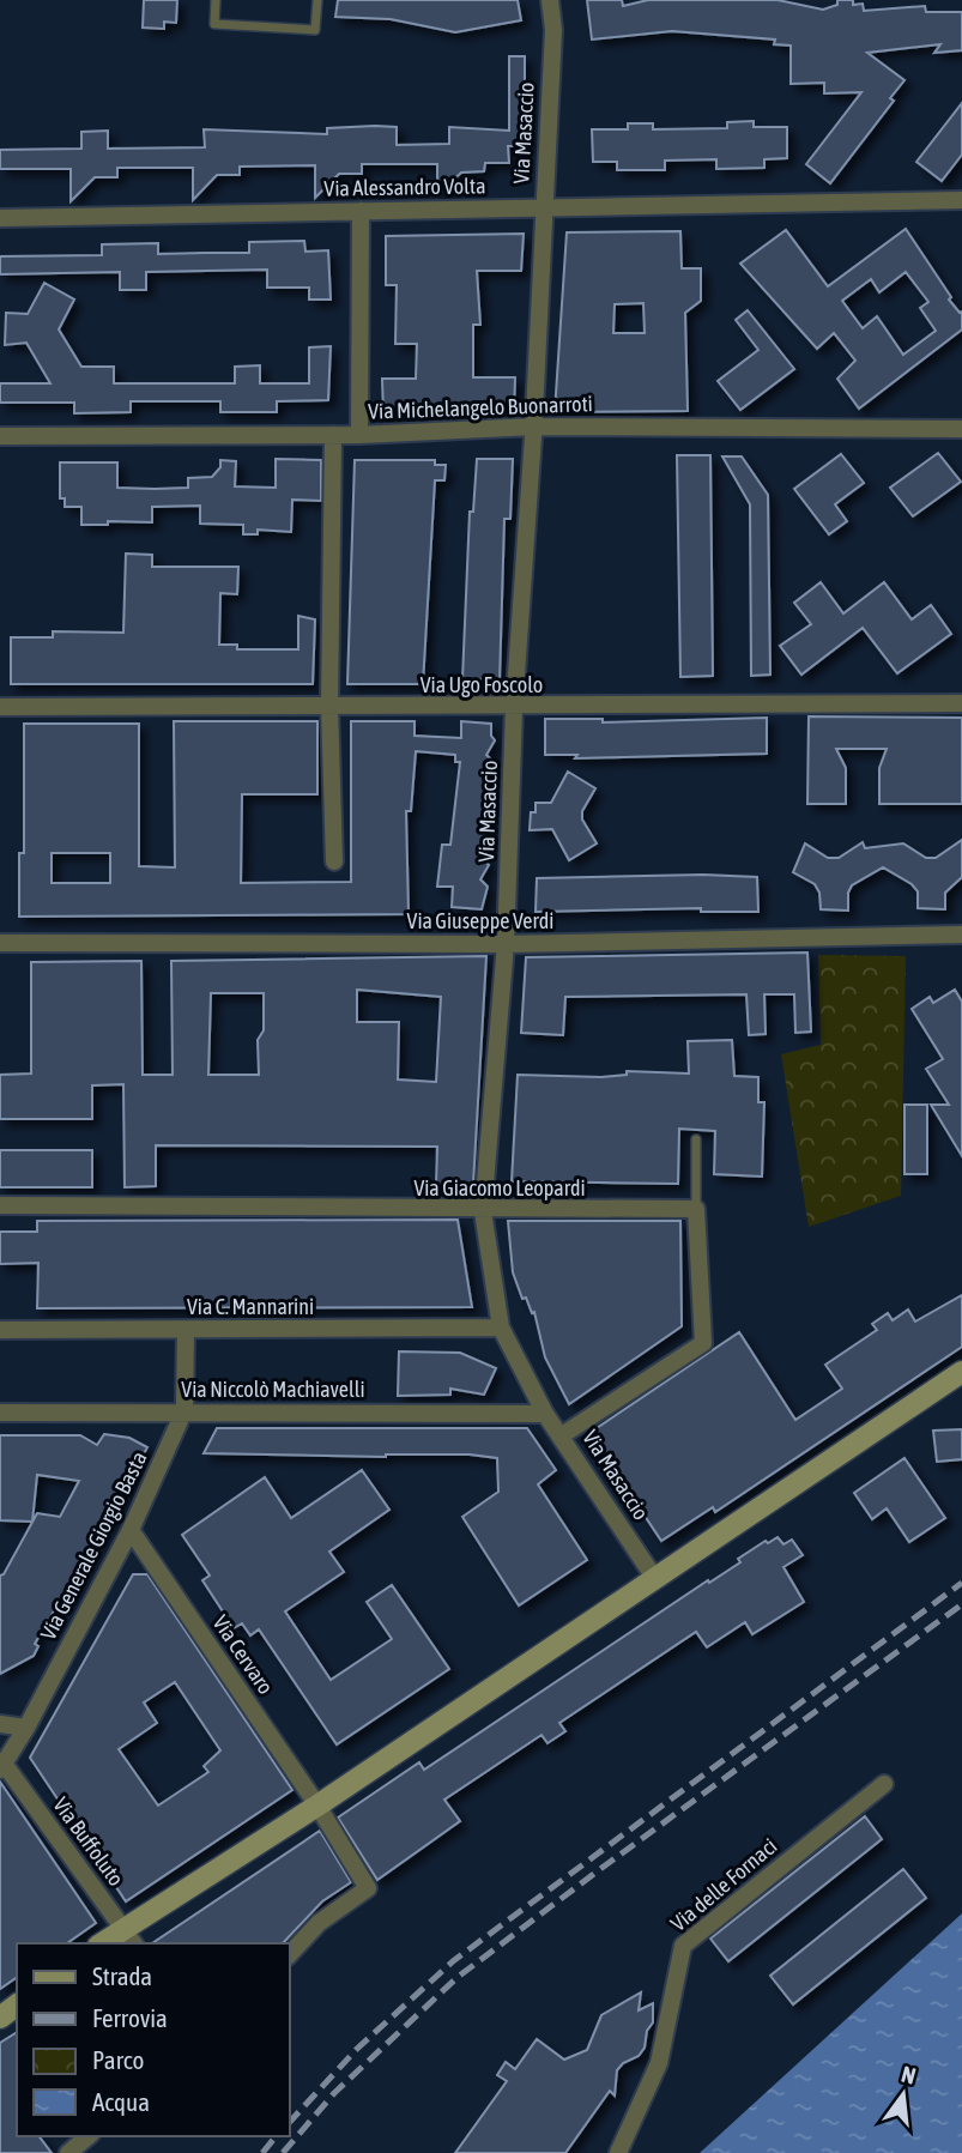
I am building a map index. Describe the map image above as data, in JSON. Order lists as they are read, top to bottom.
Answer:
{
  "streets": {
    "street": [
      "Via Masaccio",
      "Via Alessandro Volta",
      "Via Michelangelo Buonarroti",
      "Via Ugo Foscolo",
      "Via Giuseppe Verdi",
      "Via Giacomo Leopardi",
      "Via C. Mannarini",
      "Via Niccolò Machiavelli",
      "Via Generale Giorgio Basta",
      "Via Cervaro",
      "Via Buffoluto",
      "Via delle Fornaci"
    ]
  },
  "crossings": [
    ["Via Masaccio", "Via Alessandro Volta"],
    ["Via Masaccio", "Via Michelangelo Buonarroti"],
    ["Via Masaccio", "Via Ugo Foscolo"],
    ["Via Masaccio", "Via Giuseppe Verdi"],
    ["Via Masaccio", "Via Giacomo Leopardi"],
    ["Via Masaccio", "Via C. Mannarini"],
    ["Via Masaccio", "Via Niccolò Machiavelli"],
    ["Via C. Mannarini", "Via Generale Giorgio Basta"],
    ["Via Niccolò Machiavelli", "Via Generale Giorgio Basta"],
    ["Via Generale Giorgio Basta", "Via Cervaro"],
    ["Via Generale Giorgio Basta", "Via Buffoluto"]
  ],
  "legend": [
    "Strada",
    "Ferrovia",
    "Parco",
    "Acqua"
  ],
  "north": "top"
}
